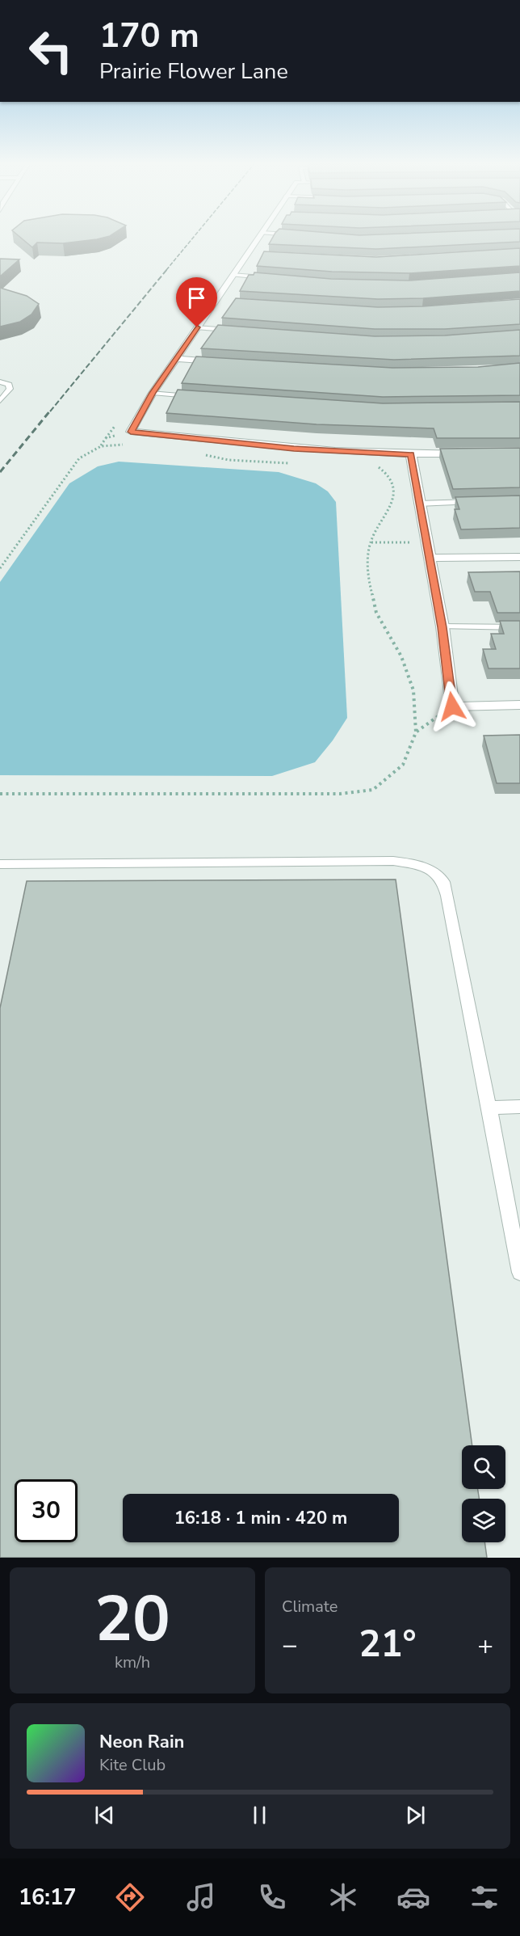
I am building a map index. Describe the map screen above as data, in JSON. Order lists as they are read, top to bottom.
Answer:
{
  "page": {
    "turn": ["170 m", "Prairie Flower Lane"],
    "limit": "30",
    "trip": "16:18 · 1 min · 420 m",
    "tile": [
      ["20", "km/h"],
      "Climate"
    ],
    "heat": ["−", "21°", "+"],
    "song": ["Neon Rain", "Kite Club"],
    "tabs": "16:17"
  }
}
